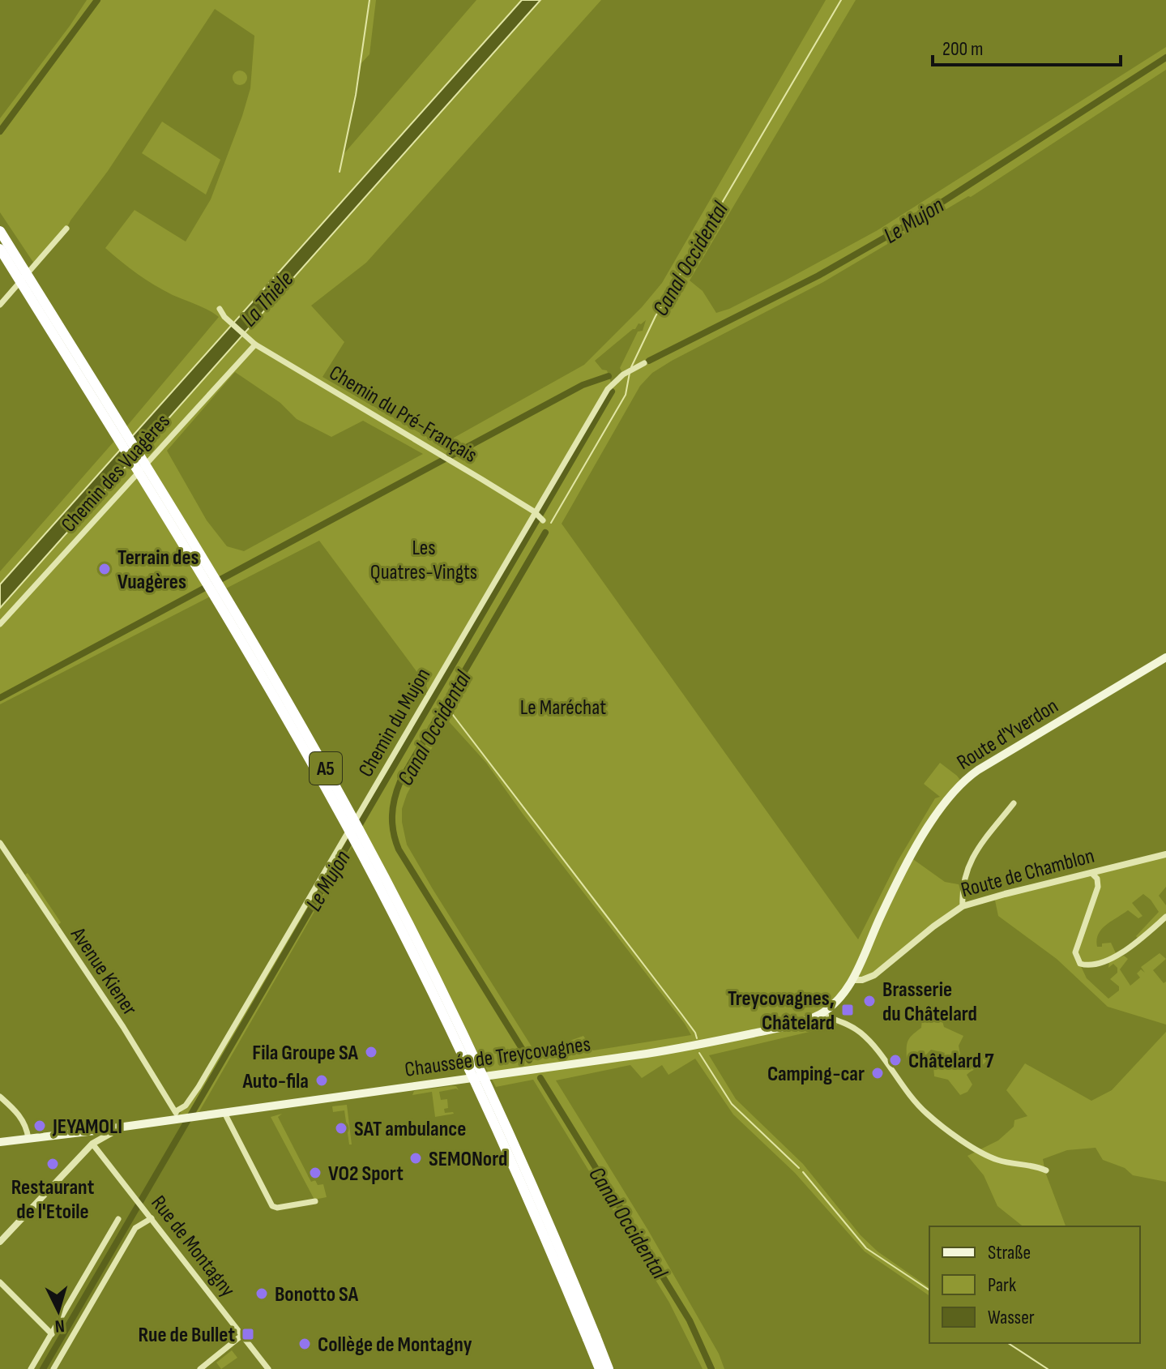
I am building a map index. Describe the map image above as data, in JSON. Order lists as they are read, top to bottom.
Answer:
{
  "streets": {
    "highway": ["A5"],
    "main road": ["Route d'Yverdon", "Route de Chamblon", "Chaussée de Treycovagnes"],
    "street": [
      "Chemin du Pré-Français",
      "Chemin des Vuagères",
      "Chemin du Mujon",
      "Avenue Kiener",
      "Rue de Montagny"
    ]
  },
  "crossings": [
    ["Chemin du Pré-Français", "Chemin des Vuagères"],
    ["Chemin du Pré-Français", "Chemin du Mujon"],
    ["Chemin du Mujon", "Avenue Kiener"],
    ["Chemin du Mujon", "Chaussée de Treycovagnes"],
    ["Route d'Yverdon", "Route de Chamblon"],
    ["Route de Chamblon", "Chaussée de Treycovagnes"],
    ["Avenue Kiener", "Chaussée de Treycovagnes"]
  ],
  "water": ["Le Mujon", "Canal Occidental", "La Thièle"],
  "parks": ["Les Quatres-Vingts", "Le Maréchat"],
  "places": {
    "other": [
      "Terrain des Vuagères",
      "Brasserie du Châtelard",
      "Fila Groupe SA",
      "Châtelard 7",
      "Camping-car",
      "Auto-fila",
      "JEYAMOLI",
      "SAT ambulance",
      "SEMONord",
      "Restaurant de l'Etoile",
      "VO2 Sport",
      "Bonotto SA",
      "Collège de Montagny"
    ],
    "transit": ["Treycovagnes, Châtelard", "Rue de Bullet"]
  },
  "legend": ["Straße", "Park", "Wasser"],
  "scale_bar": "200 m",
  "north": "bottom"
}
